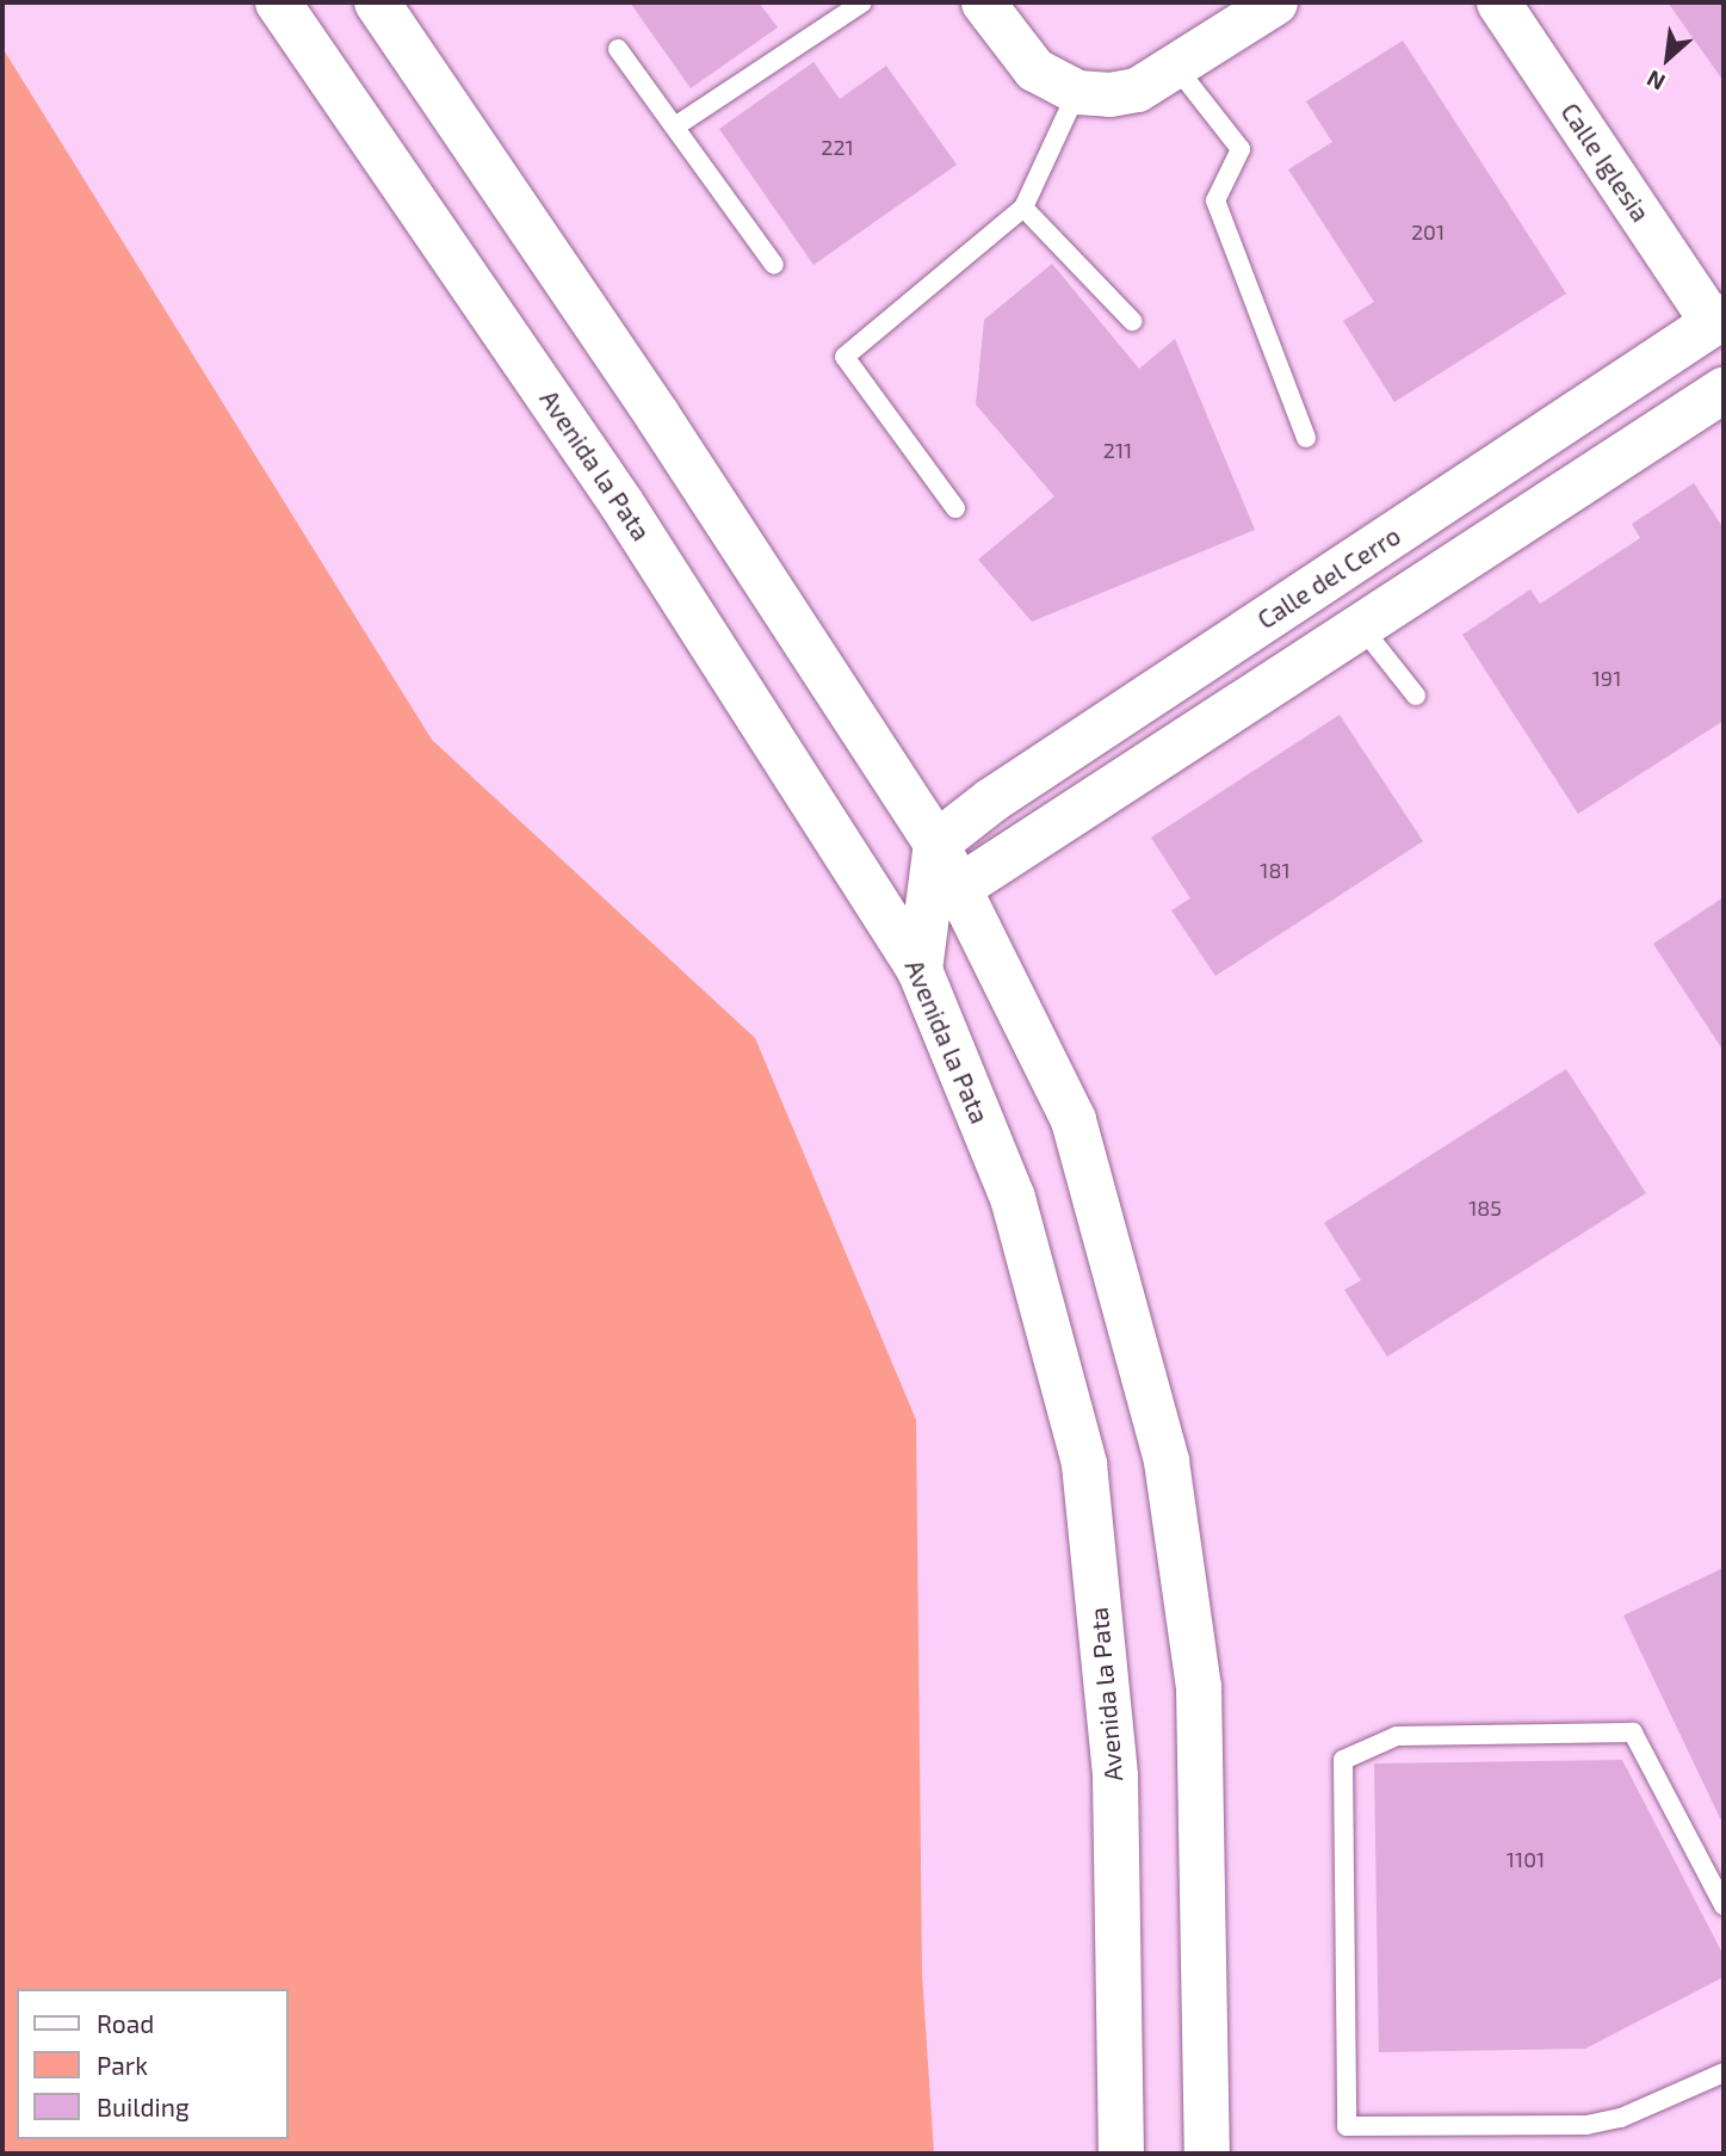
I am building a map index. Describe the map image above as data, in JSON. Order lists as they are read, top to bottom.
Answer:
{
  "streets": {
    "main road": ["Avenida la Pata", "Calle del Cerro"],
    "street": ["Calle Iglesia"]
  },
  "crossings": [
    ["Calle Iglesia", "Calle del Cerro"]
  ],
  "house_numbers": [
    "221",
    "201",
    "211",
    "191",
    "181",
    "185",
    "1101"
  ],
  "legend": ["Road", "Park", "Building"],
  "north": "bottom left"
}
